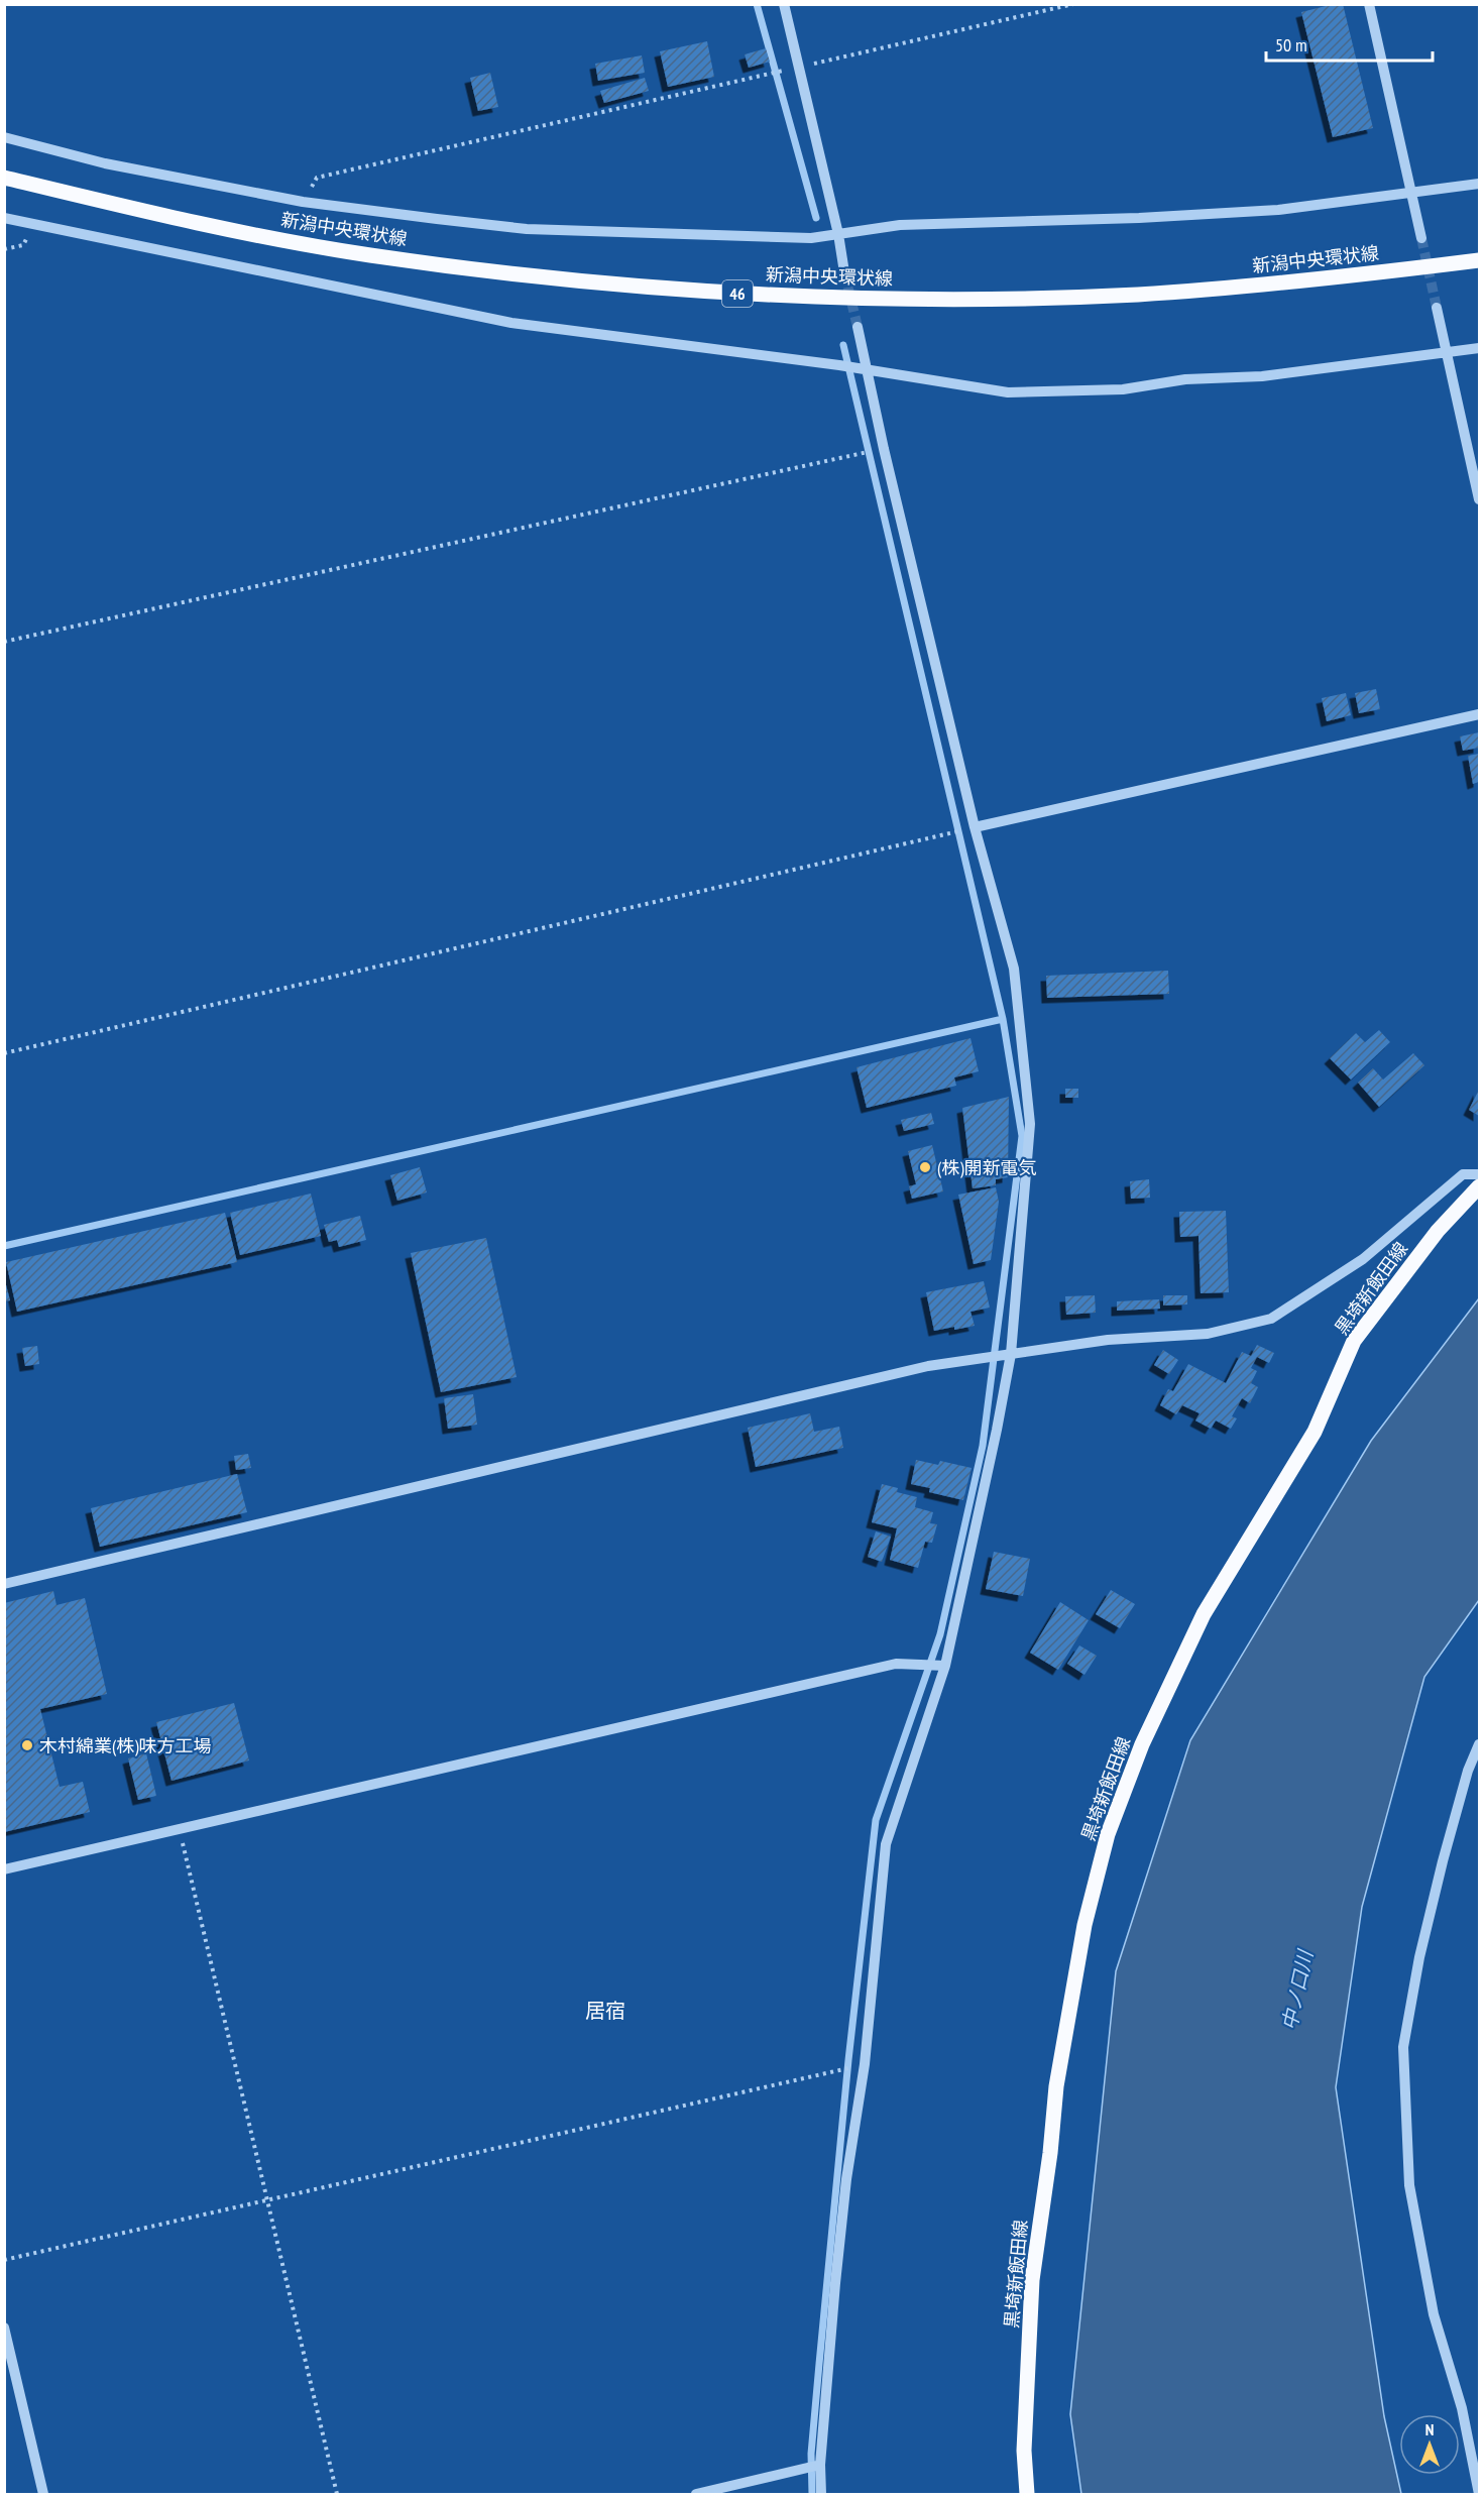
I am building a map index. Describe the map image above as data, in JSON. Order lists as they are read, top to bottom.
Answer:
{
  "streets": {
    "main road": ["新潟中央環状線", "46", "黒埼新飯田線"]
  },
  "districts": ["居宿"],
  "water": ["中ノ口川"],
  "places": ["(株)開新電気", "木村綿業(株)味方工場"],
  "scale_bar": "50 m",
  "north": "top"
}
